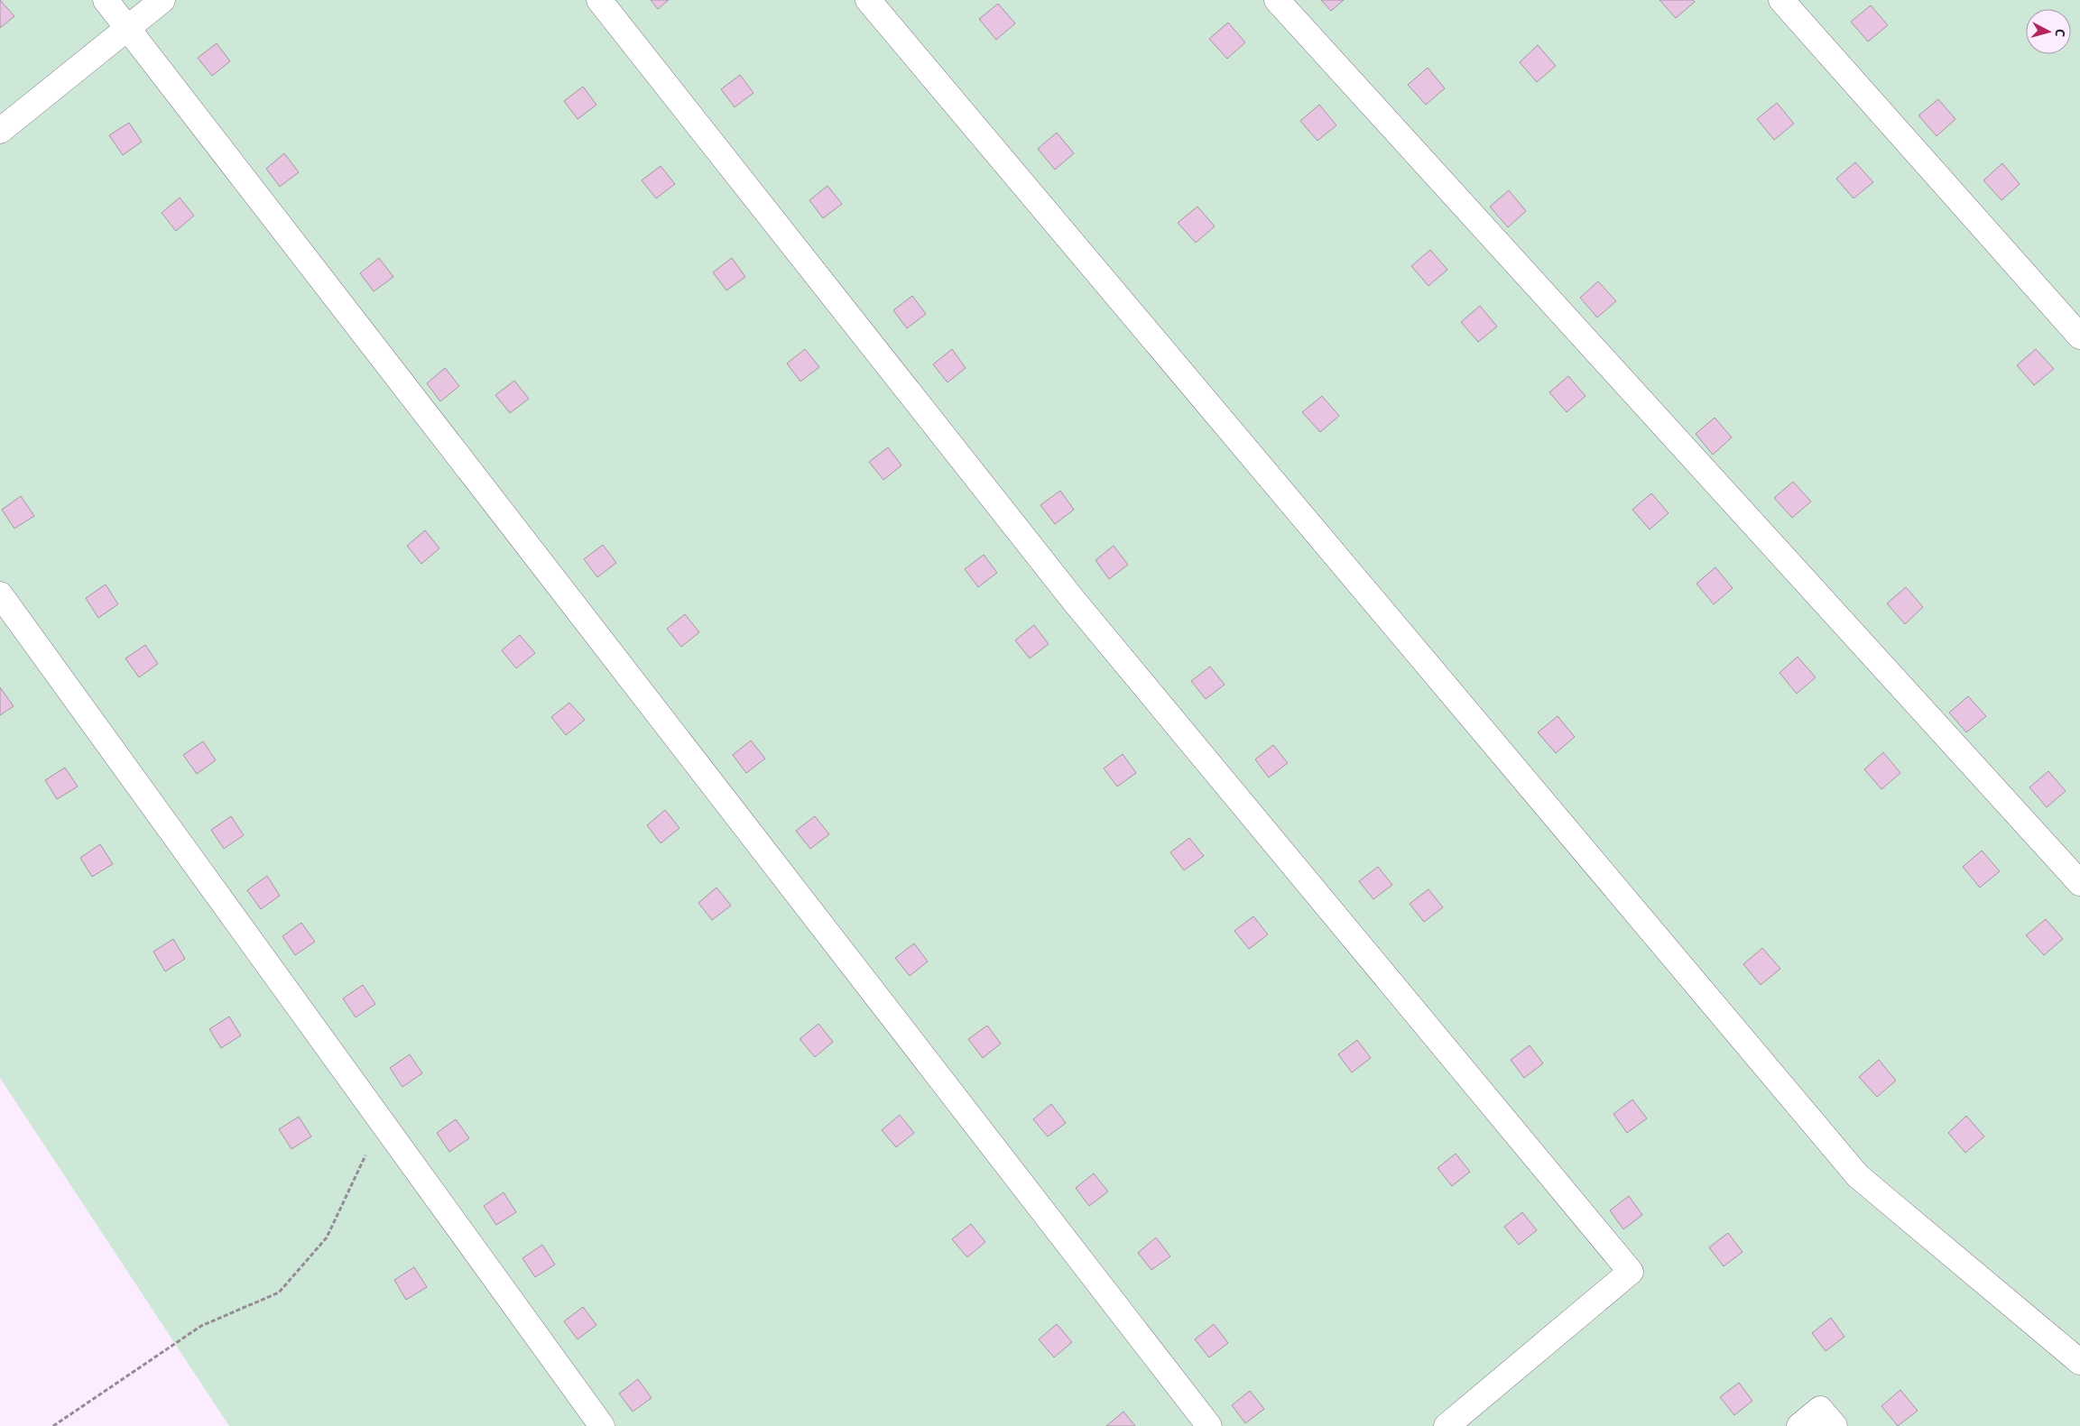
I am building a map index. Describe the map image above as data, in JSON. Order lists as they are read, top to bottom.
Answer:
{
  "north": "right"
}
